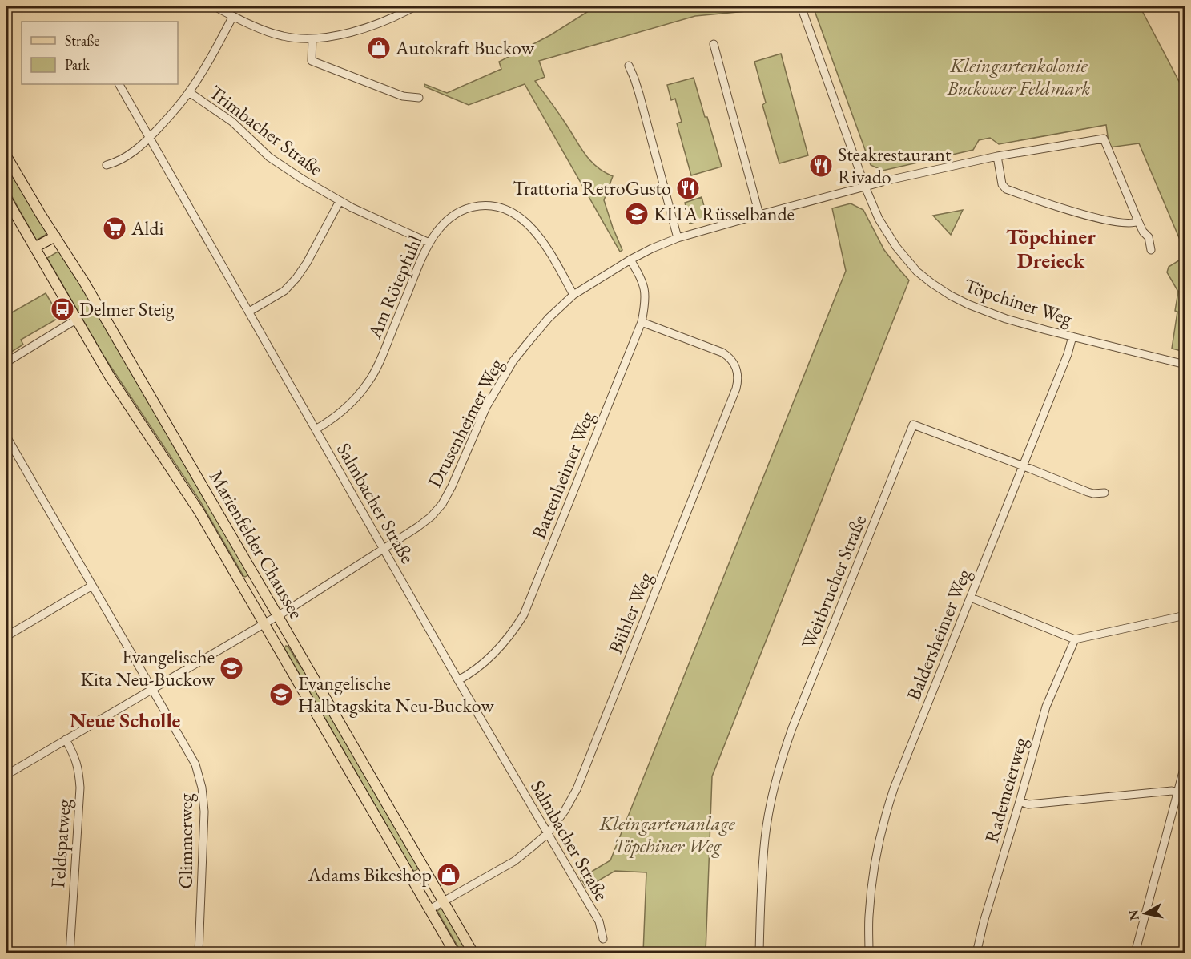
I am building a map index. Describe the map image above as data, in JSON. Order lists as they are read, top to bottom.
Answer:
{
  "streets": {
    "main road": ["Marienfelder Chaussee"],
    "street": [
      "Trimbacher Straße",
      "Am Rötepfuhl",
      "Töpchiner Weg",
      "Drusenheimer Weg",
      "Battenheimer Weg",
      "Salmbacher Straße",
      "Weitbrucher Straße",
      "Bühler Weg",
      "Baldersheimer Weg",
      "Rademeierweg",
      "Glimmerweg",
      "Feldspatweg"
    ]
  },
  "crossings": [
    ["Trimbacher Straße", "Am Rötepfuhl"],
    ["Am Rötepfuhl", "Drusenheimer Weg"],
    ["Am Rötepfuhl", "Salmbacher Straße"],
    ["Töpchiner Weg", "Drusenheimer Weg"],
    ["Töpchiner Weg", "Baldersheimer Weg"],
    ["Drusenheimer Weg", "Battenheimer Weg"],
    ["Drusenheimer Weg", "Salmbacher Straße"],
    ["Drusenheimer Weg", "Marienfelder Chaussee"],
    ["Drusenheimer Weg", "Glimmerweg"],
    ["Drusenheimer Weg", "Feldspatweg"],
    ["Battenheimer Weg", "Salmbacher Straße"],
    ["Battenheimer Weg", "Bühler Weg"],
    ["Salmbacher Straße", "Bühler Weg"],
    ["Marienfelder Chaussee", "Bühler Weg"],
    ["Weitbrucher Straße", "Baldersheimer Weg"]
  ],
  "districts": ["Töpchiner Dreieck", "Neue Scholle"],
  "parks": ["Kleingartenkolonie Buckower Feldmark", "Kleingartenanlage Töpchiner Weg"],
  "places": {
    "shop": ["Autokraft Buckow", "Adams Bikeshop"],
    "restaurant": ["Steakrestaurant Rivado", "Trattoria RetroGusto"],
    "school or university": ["KITA Rüsselbande", "Evangelische Kita Neu-Buckow", "Evangelische Halbtagskita Neu-Buckow"],
    "supermarket": ["Aldi"],
    "bus stop": ["Delmer Steig"]
  },
  "legend": ["Straße", "Park"],
  "north": "left"
}
